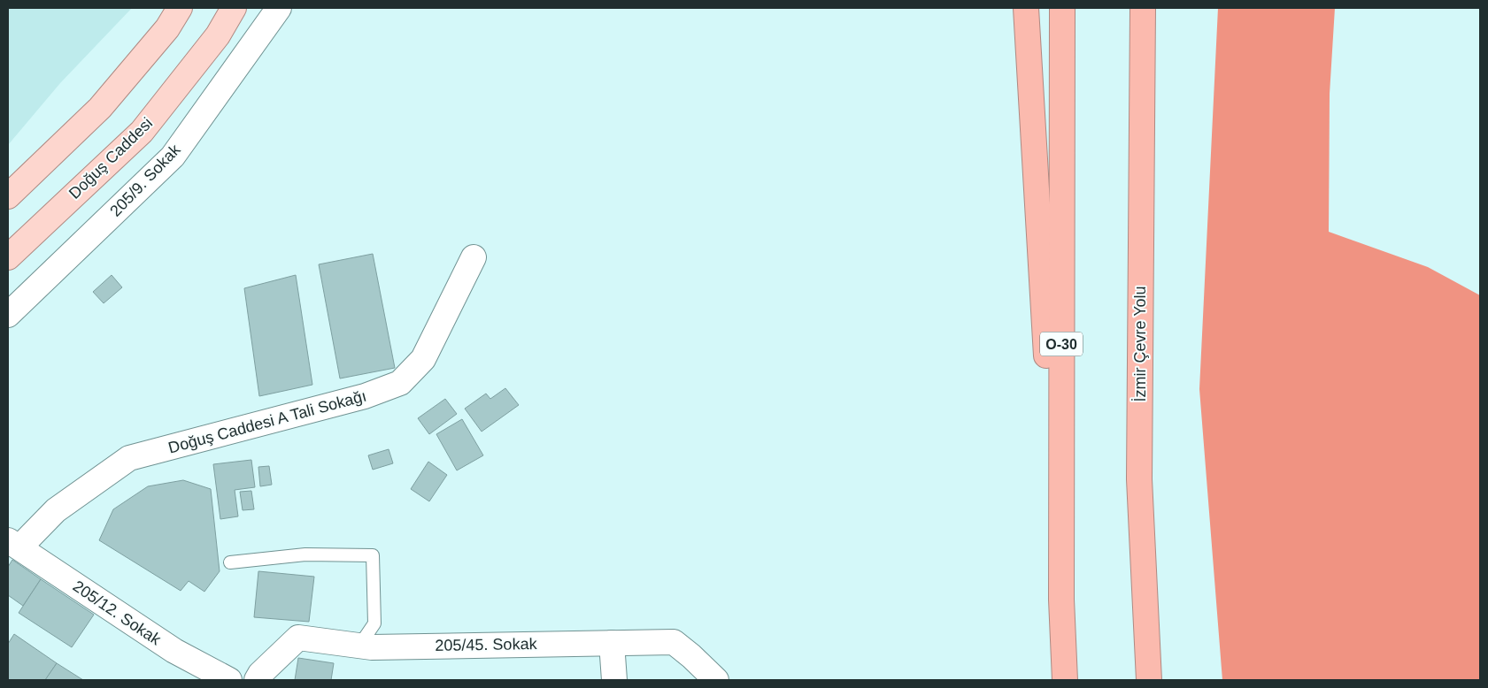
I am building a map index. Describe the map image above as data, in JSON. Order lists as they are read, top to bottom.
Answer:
{
  "streets": {
    "highway": ["O-30", "İzmir Çevre Yolu"],
    "main road": ["Doğuş Caddesi"],
    "street": [
      "205/9. Sokak",
      "Doğuş Caddesi A Tali Sokağı",
      "205/12. Sokak",
      "205/45. Sokak"
    ]
  },
  "crossings": [
    ["Doğuş Caddesi A Tali Sokağı", "205/12. Sokak"]
  ]
}
